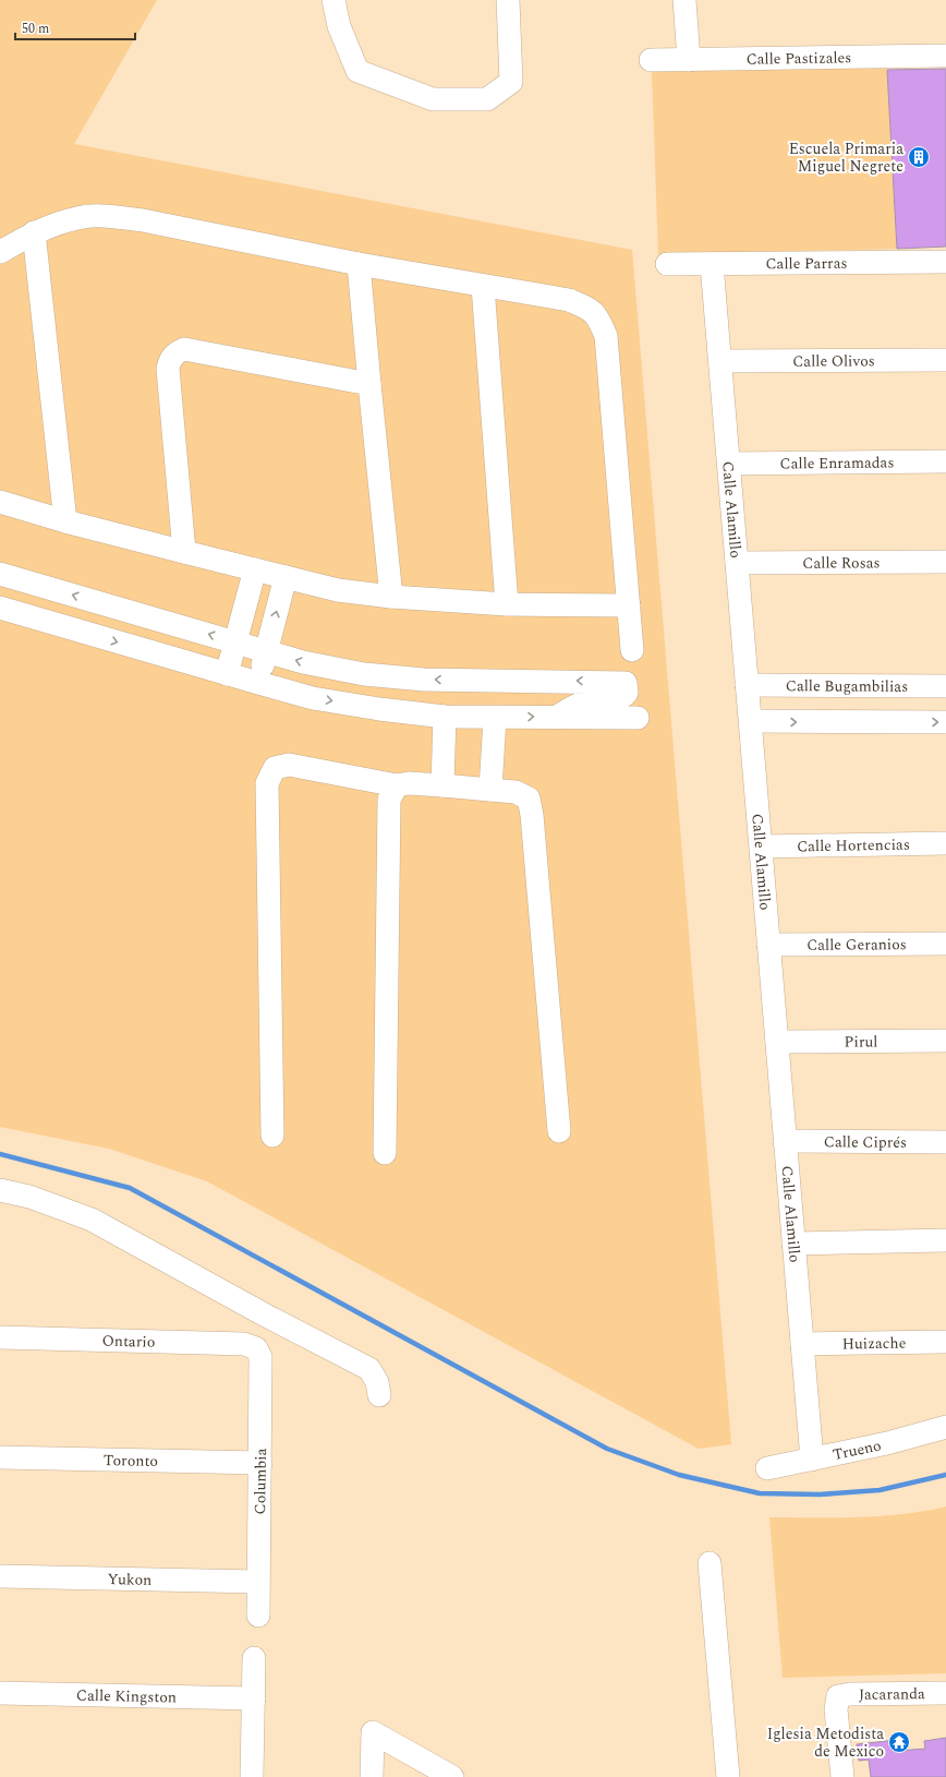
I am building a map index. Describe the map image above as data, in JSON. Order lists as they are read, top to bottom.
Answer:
{
  "streets": {
    "street": [
      "Calle Pastizales",
      "Calle Parras",
      "Calle Olivos",
      "Calle Enramadas",
      "Calle Alamillo",
      "Calle Rosas",
      "Calle Bugambilias",
      "Calle Hortencias",
      "Calle Geranios",
      "Pirul",
      "Calle Ciprés",
      "Ontario",
      "Huizache",
      "Trueno",
      "Toronto",
      "Columbia",
      "Yukon",
      "Jacaranda",
      "Calle Kingston"
    ]
  },
  "crossings": [
    ["Calle Parras", "Calle Alamillo"],
    ["Calle Olivos", "Calle Alamillo"],
    ["Calle Enramadas", "Calle Alamillo"],
    ["Calle Alamillo", "Calle Rosas"],
    ["Calle Alamillo", "Calle Bugambilias"],
    ["Calle Alamillo", "Calle Hortencias"],
    ["Calle Alamillo", "Calle Geranios"],
    ["Calle Alamillo", "Pirul"],
    ["Calle Alamillo", "Calle Ciprés"],
    ["Calle Alamillo", "Huizache"],
    ["Calle Alamillo", "Trueno"],
    ["Ontario", "Columbia"],
    ["Toronto", "Columbia"],
    ["Columbia", "Yukon"]
  ],
  "places": {
    "building": ["Escuela Primaria Miguel Negrete"],
    "temple": ["Iglesia Metodista de Mexico"]
  },
  "scale_bar": "50 m"
}
